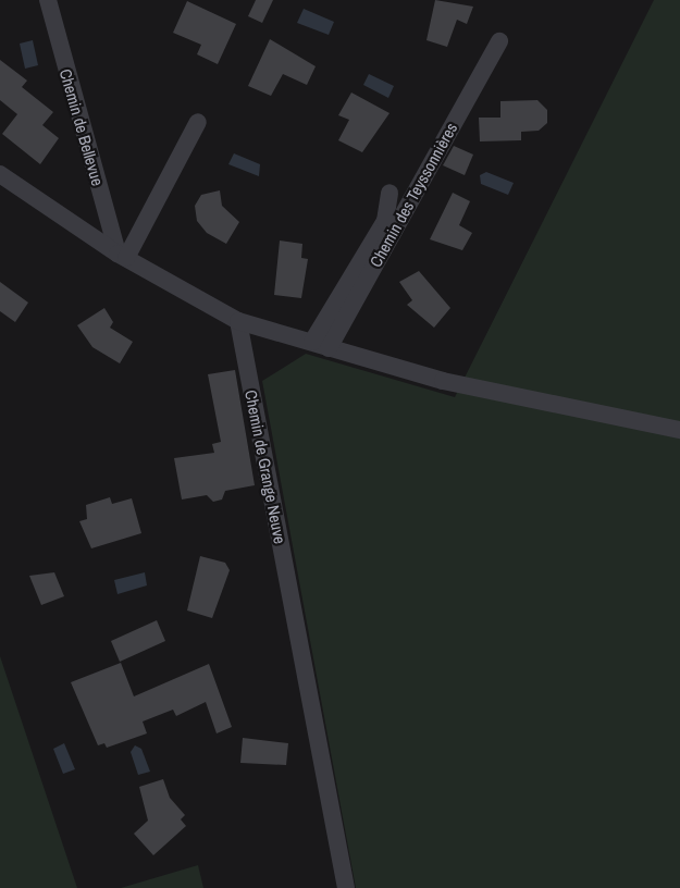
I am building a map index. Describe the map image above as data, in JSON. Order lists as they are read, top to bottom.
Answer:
{
  "streets": {
    "street": ["Chemin de Bellevue", "Chemin des Teyssonnières", "Chemin de Grange Neuve"]
  }
}
